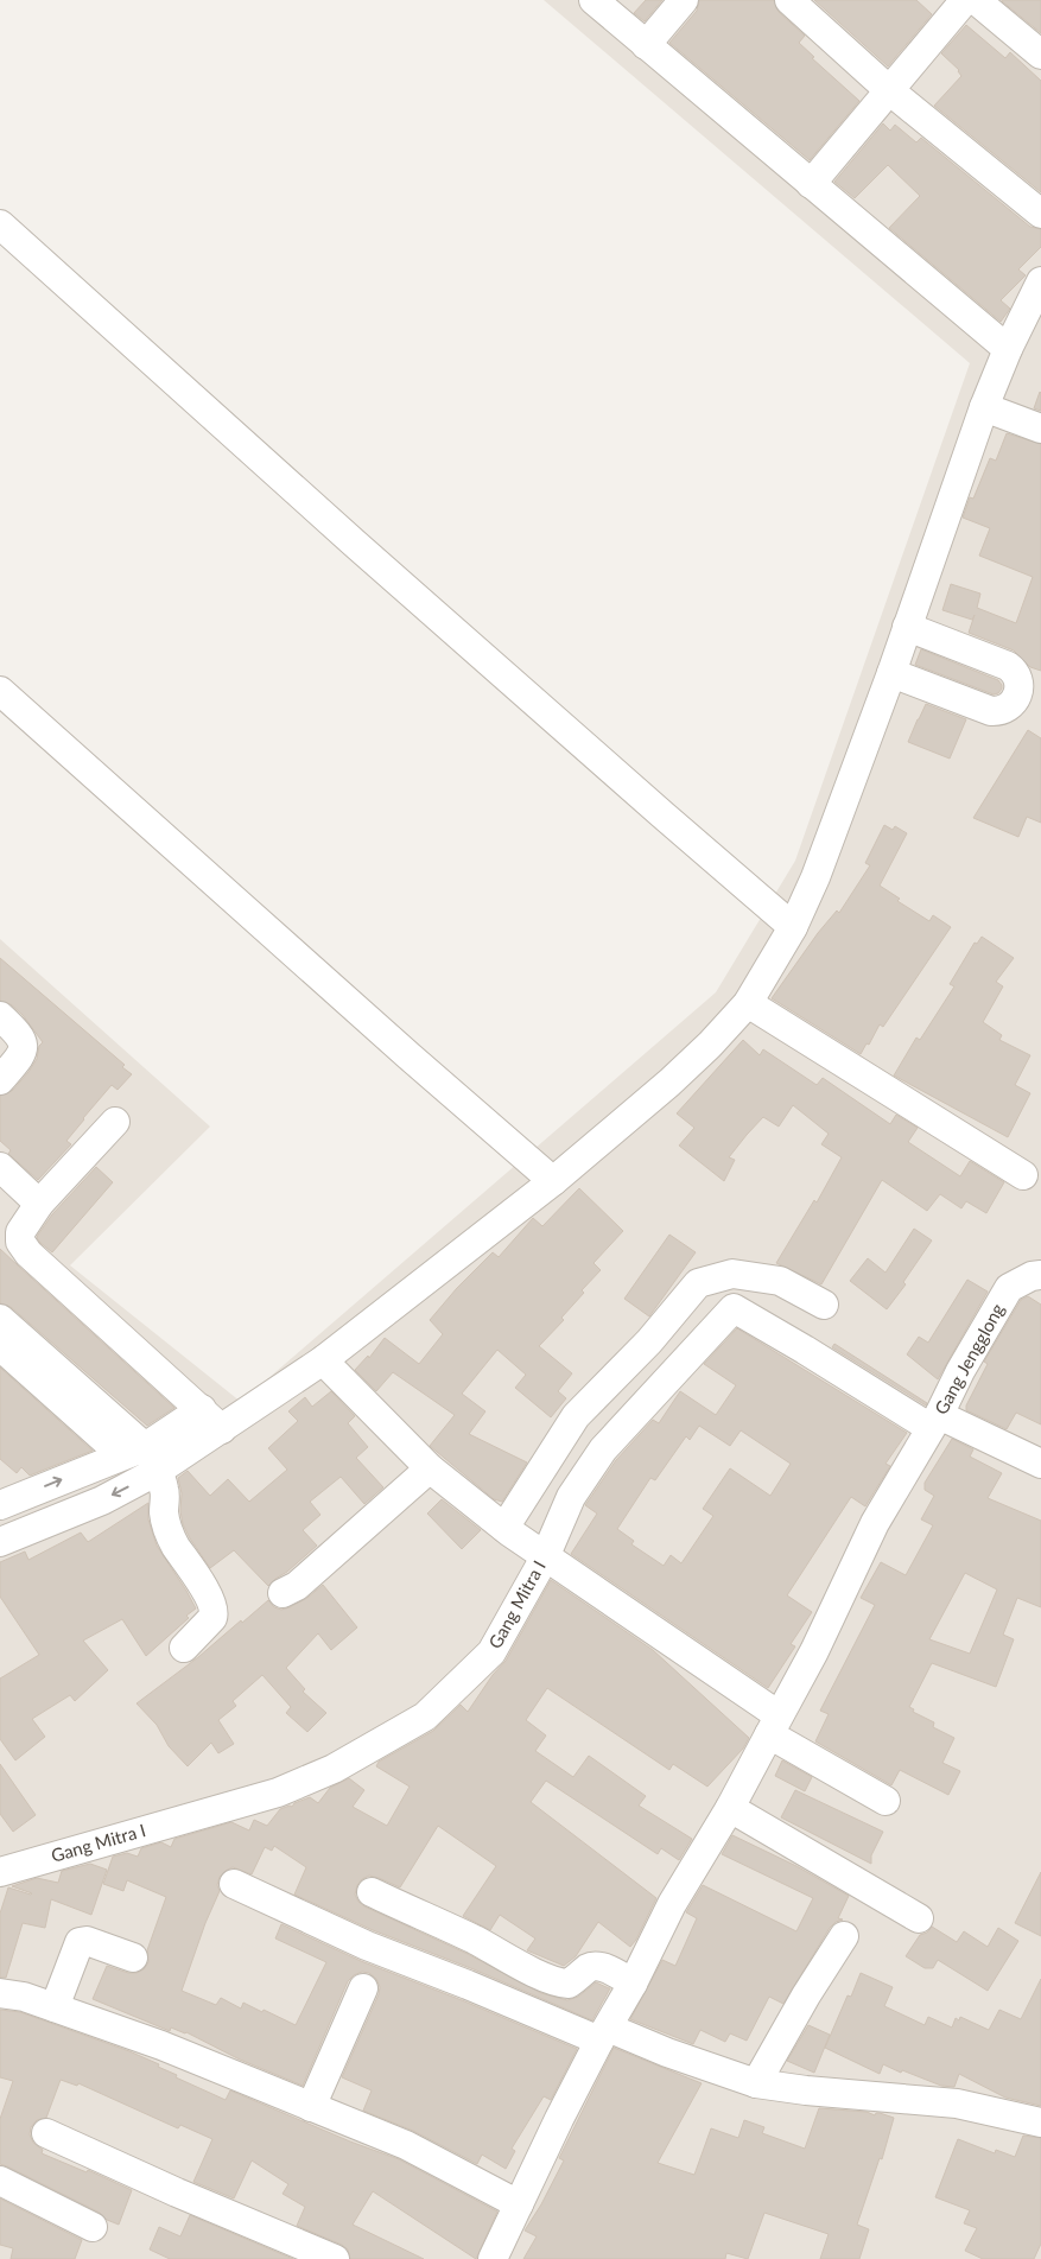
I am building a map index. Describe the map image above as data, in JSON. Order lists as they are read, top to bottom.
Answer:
{
  "streets": {
    "street": ["Gang Jengglong", "Gang Mitra I"]
  },
  "crossings": [
    ["Gang Jengglong", "Gang Mitra I"]
  ]
}
